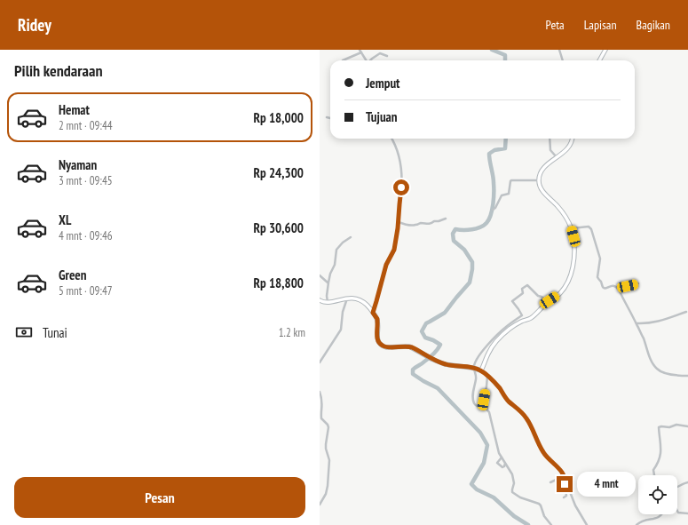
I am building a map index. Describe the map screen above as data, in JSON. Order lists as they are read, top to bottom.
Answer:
{
  "page": {
    "header": "Ridey",
    "nav": ["Peta", "Lapisan", "Bagikan"],
    "heading": "Pilih kendaraan",
    "banner": ["Jemput", "Tujuan"],
    "list": [
      {
        "name": "Hemat",
        "note": "2 mnt · 09:44",
        "value": "Rp 18,000"
      },
      {
        "name": "Nyaman",
        "note": "3 mnt · 09:45",
        "value": "Rp 24,300"
      },
      {
        "name": "XL",
        "note": "4 mnt · 09:46",
        "value": "Rp 30,600"
      },
      {
        "name": "Green",
        "note": "5 mnt · 09:47",
        "value": "Rp 18,800"
      }
    ],
    "pay": ["Tunai", "1.2 km"],
    "buttons": "Pesan",
    "bubble": "4 mnt"
  }
}
